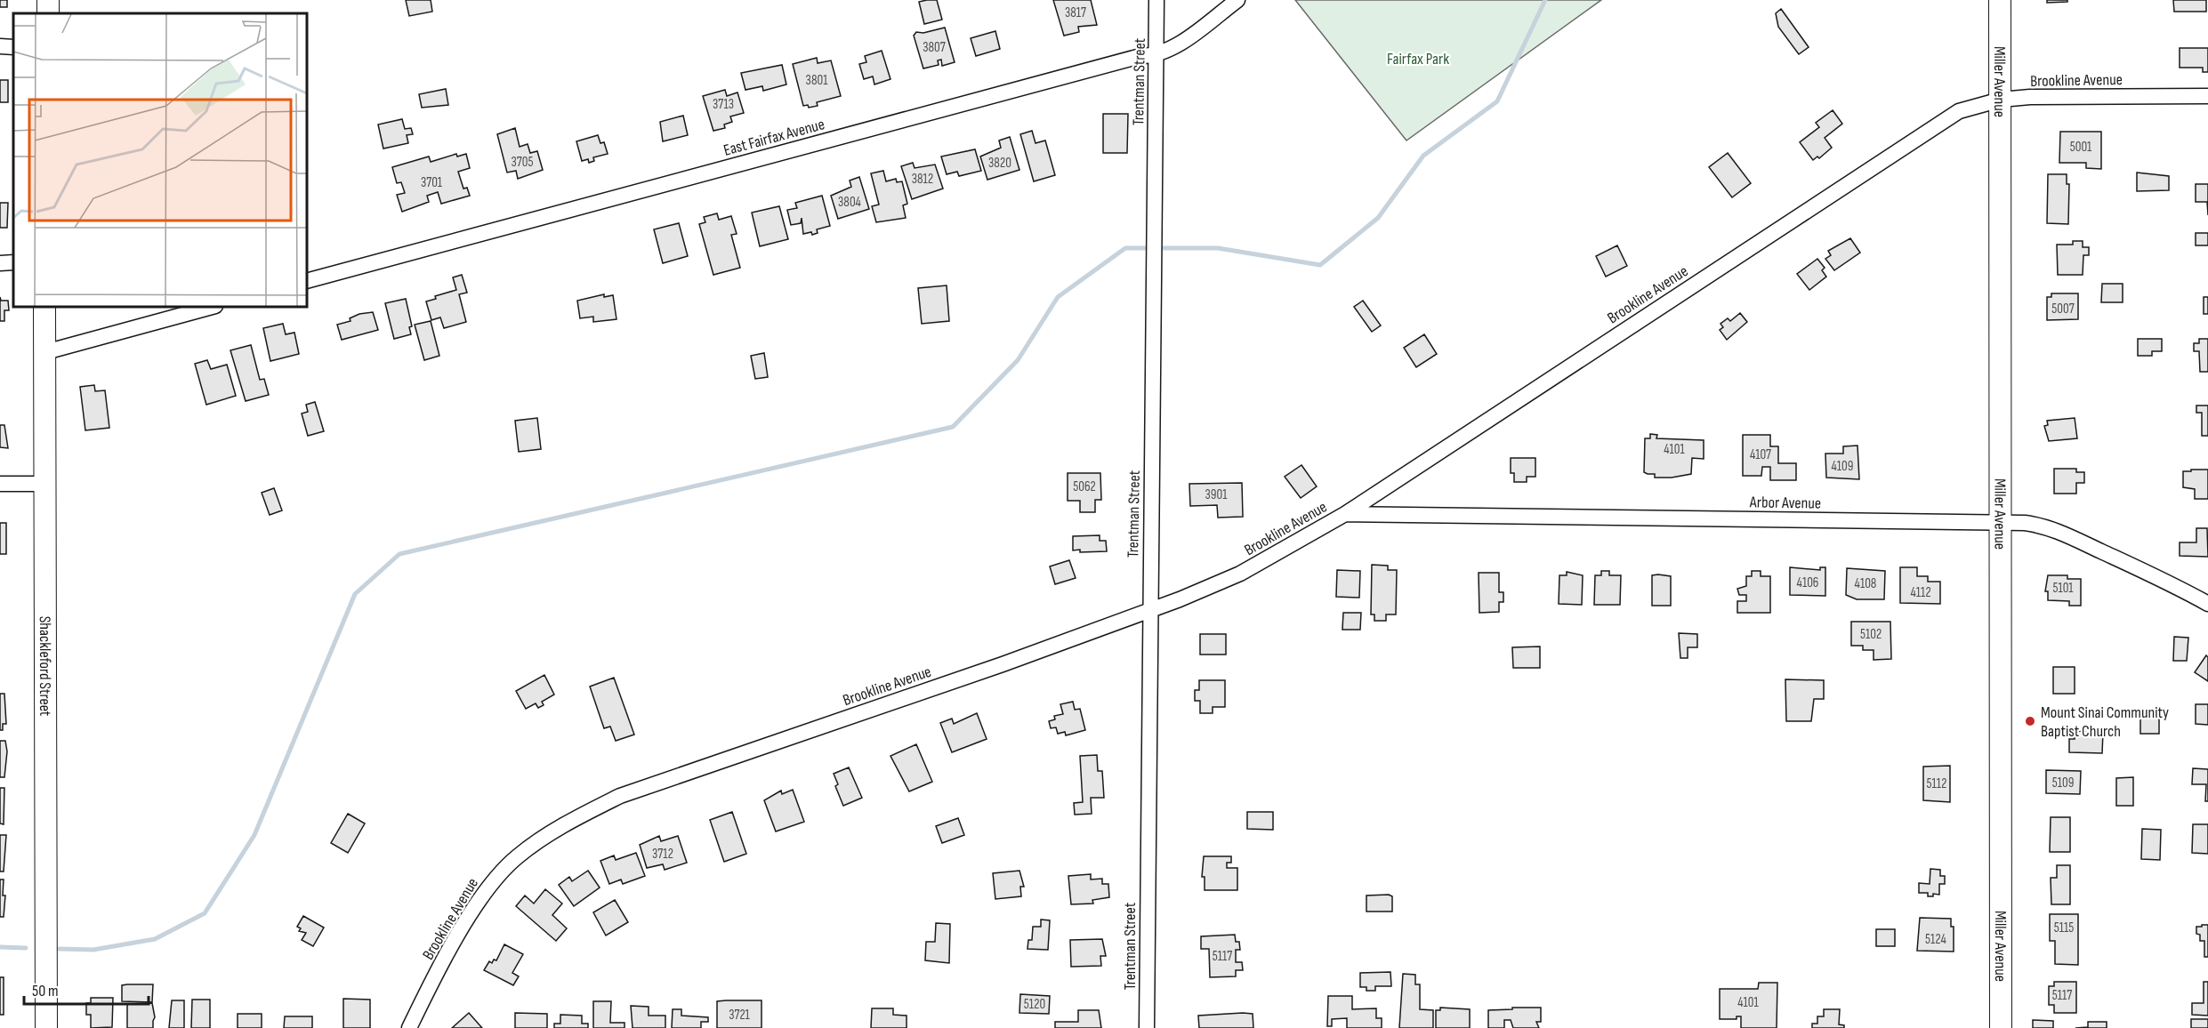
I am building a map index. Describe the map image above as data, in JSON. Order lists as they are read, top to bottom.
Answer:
{
  "streets": {
    "main road": ["Miller Avenue", "Shackleford Street"],
    "street": [
      "Brookline Avenue",
      "Trentman Street",
      "East Fairfax Avenue",
      "Arbor Avenue"
    ]
  },
  "crossings": [
    ["Brookline Avenue", "Trentman Street"],
    ["Brookline Avenue", "Miller Avenue"],
    ["Brookline Avenue", "Arbor Avenue"],
    ["Trentman Street", "East Fairfax Avenue"],
    ["Miller Avenue", "Arbor Avenue"]
  ],
  "parks": ["Fairfax Park"],
  "places": ["Mount Sinai Community Baptist Church"],
  "house_numbers": [
    "3817",
    "3807",
    "3801",
    "3713",
    "5001",
    "3705",
    "3820",
    "3812",
    "3701",
    "3804",
    "5007",
    "4101",
    "4107",
    "4109",
    "5062",
    "3901",
    "4106",
    "4108",
    "5101",
    "4112",
    "5102",
    "5109",
    "5112",
    "3712",
    "5115",
    "5124",
    "5117",
    "5117",
    "4101",
    "5120",
    "3721"
  ],
  "scale_bar": "50 m"
}
